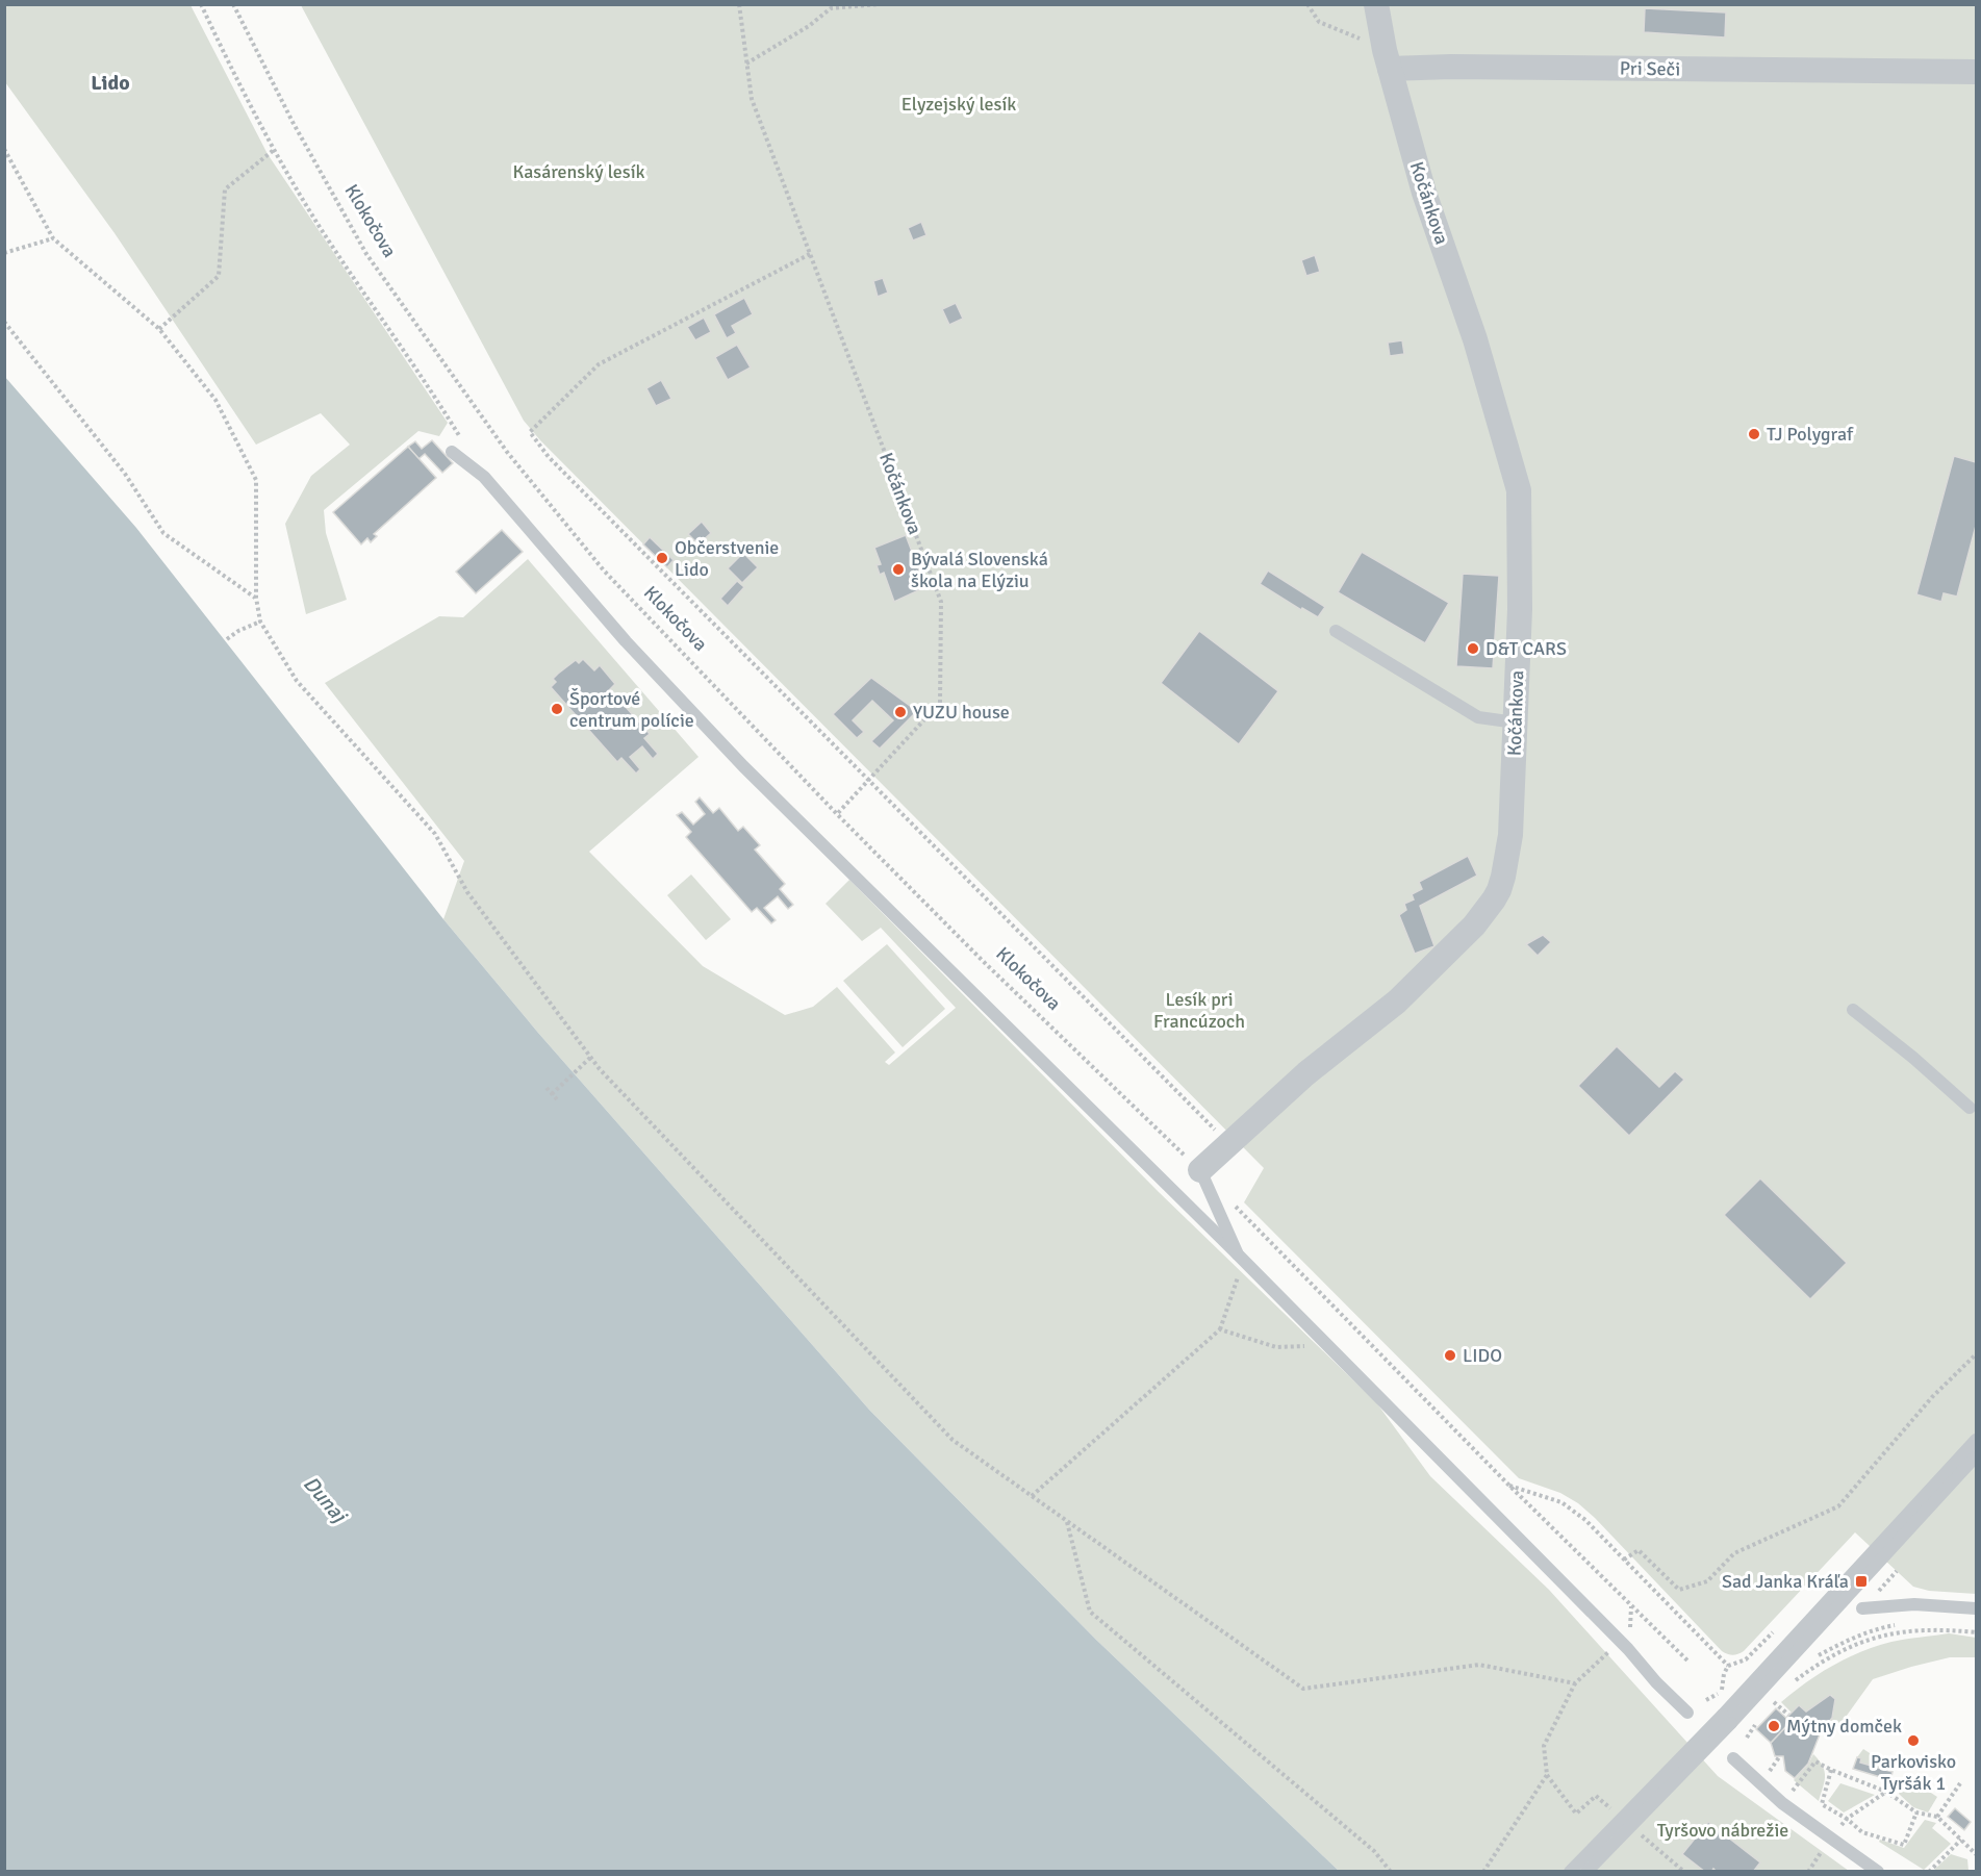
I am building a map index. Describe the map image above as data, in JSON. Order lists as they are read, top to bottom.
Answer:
{
  "streets": {
    "street": ["Pri Seči", "Kočánkova"],
    "path": ["Klokočova"]
  },
  "crossings": [
    ["Pri Seči", "Kočánkova"],
    ["Kočánkova", "Klokočova"]
  ],
  "districts": ["Lido"],
  "water": ["Dunaj"],
  "parks": [
    "Elyzejský lesík",
    "Kasárenský lesík",
    "Lesík pri Francúzoch",
    "Tyršovo nábrežie"
  ],
  "places": {
    "other": [
      "TJ Polygraf",
      "Občerstvenie Lido",
      "Bývalá Slovenská škola na Elýziu",
      "D&T CARS",
      "Športové centrum polície",
      "YUZU house",
      "LIDO",
      "Mýtny domček",
      "Parkovisko Tyršák 1"
    ],
    "transit": ["Sad Janka Kráľa"]
  }
}
